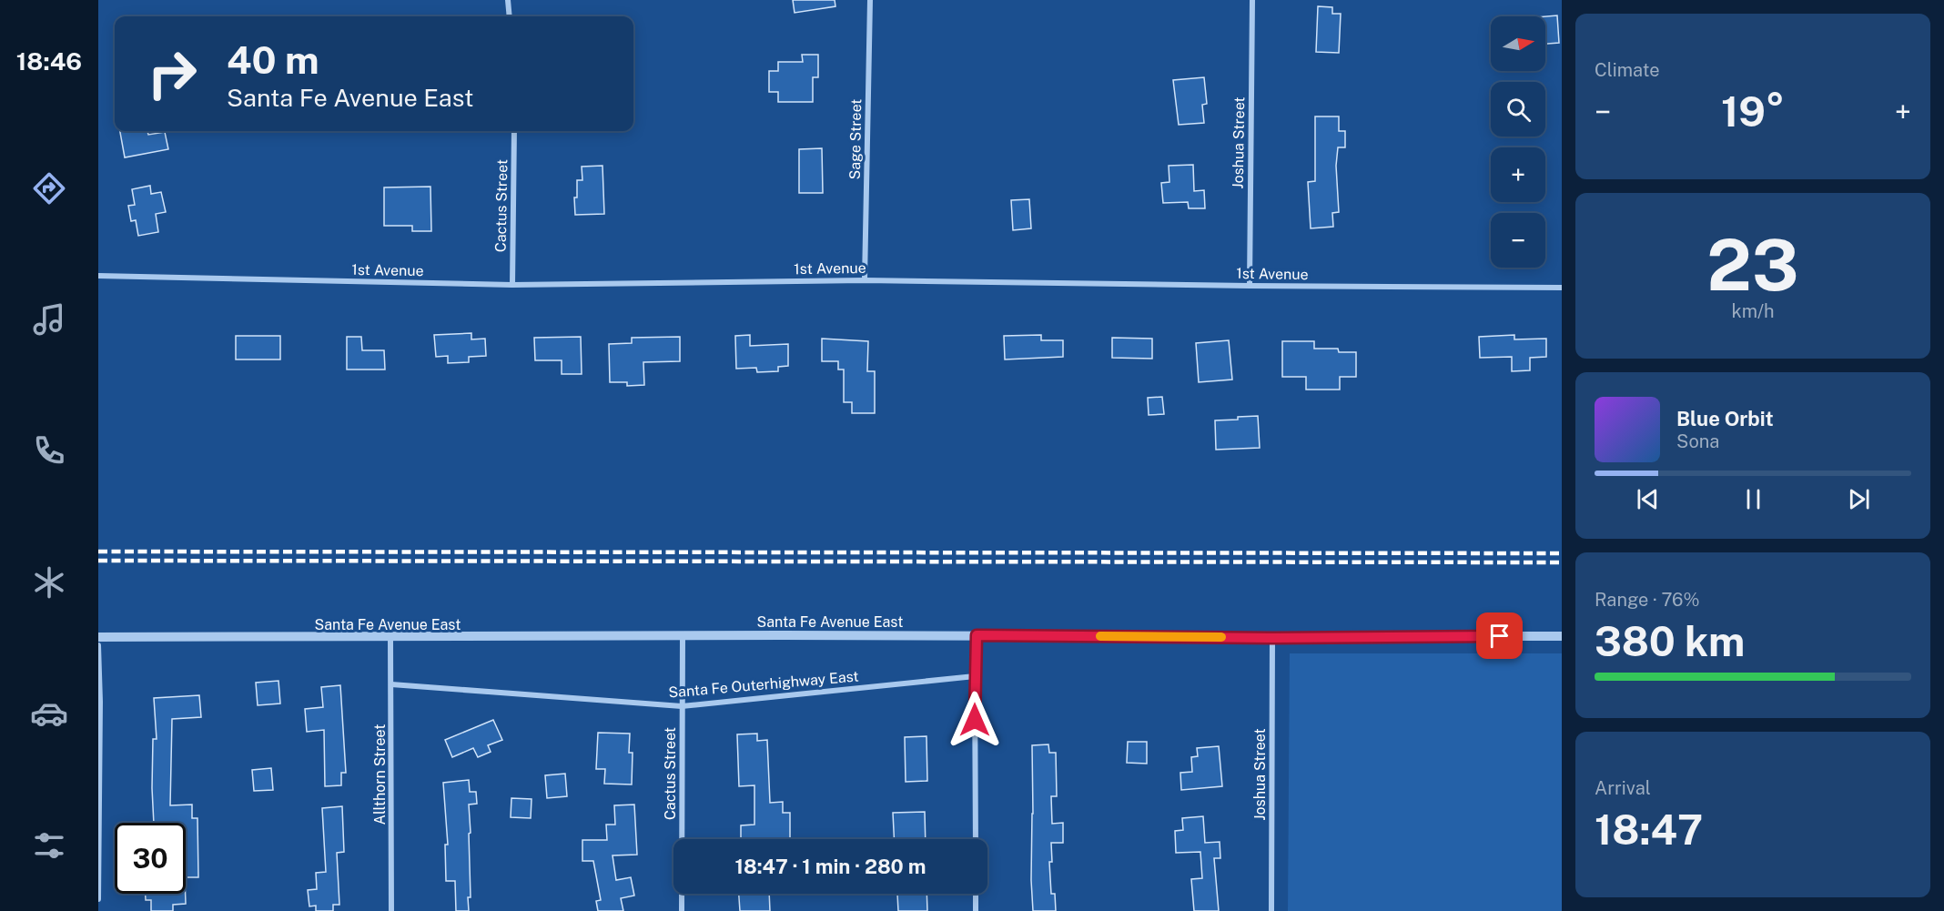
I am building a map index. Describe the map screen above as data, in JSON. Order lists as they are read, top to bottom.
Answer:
{
  "streets": {
    "street": [
      "Sage Street",
      "Joshua Street",
      "Cactus Street",
      "1st Avenue",
      "Santa Fe Avenue East",
      "Santa Fe Outerhighway East",
      "Allthorn Street"
    ]
  },
  "crossings": [
    ["Sage Street", "1st Avenue"],
    ["Joshua Street", "1st Avenue"],
    ["Joshua Street", "Santa Fe Avenue East"],
    ["Cactus Street", "1st Avenue"],
    ["Cactus Street", "Santa Fe Avenue East"],
    ["Cactus Street", "Santa Fe Outerhighway East"],
    ["Santa Fe Avenue East", "Allthorn Street"],
    ["Santa Fe Outerhighway East", "Allthorn Street"]
  ],
  "north": "right",
  "page": {
    "tabs": "18:46",
    "tile": [
      "Climate",
      ["23", "km/h"],
      ["Range · 76%", "380 km"],
      ["Arrival", "18:47"]
    ],
    "map_buttons": ["+", "−"],
    "turn": ["40 m", "Santa Fe Avenue East"],
    "heat": ["−", "19°", "+"],
    "song": ["Blue Orbit", "Sona"],
    "limit": "30",
    "trip": "18:47 · 1 min · 280 m"
  }
}
